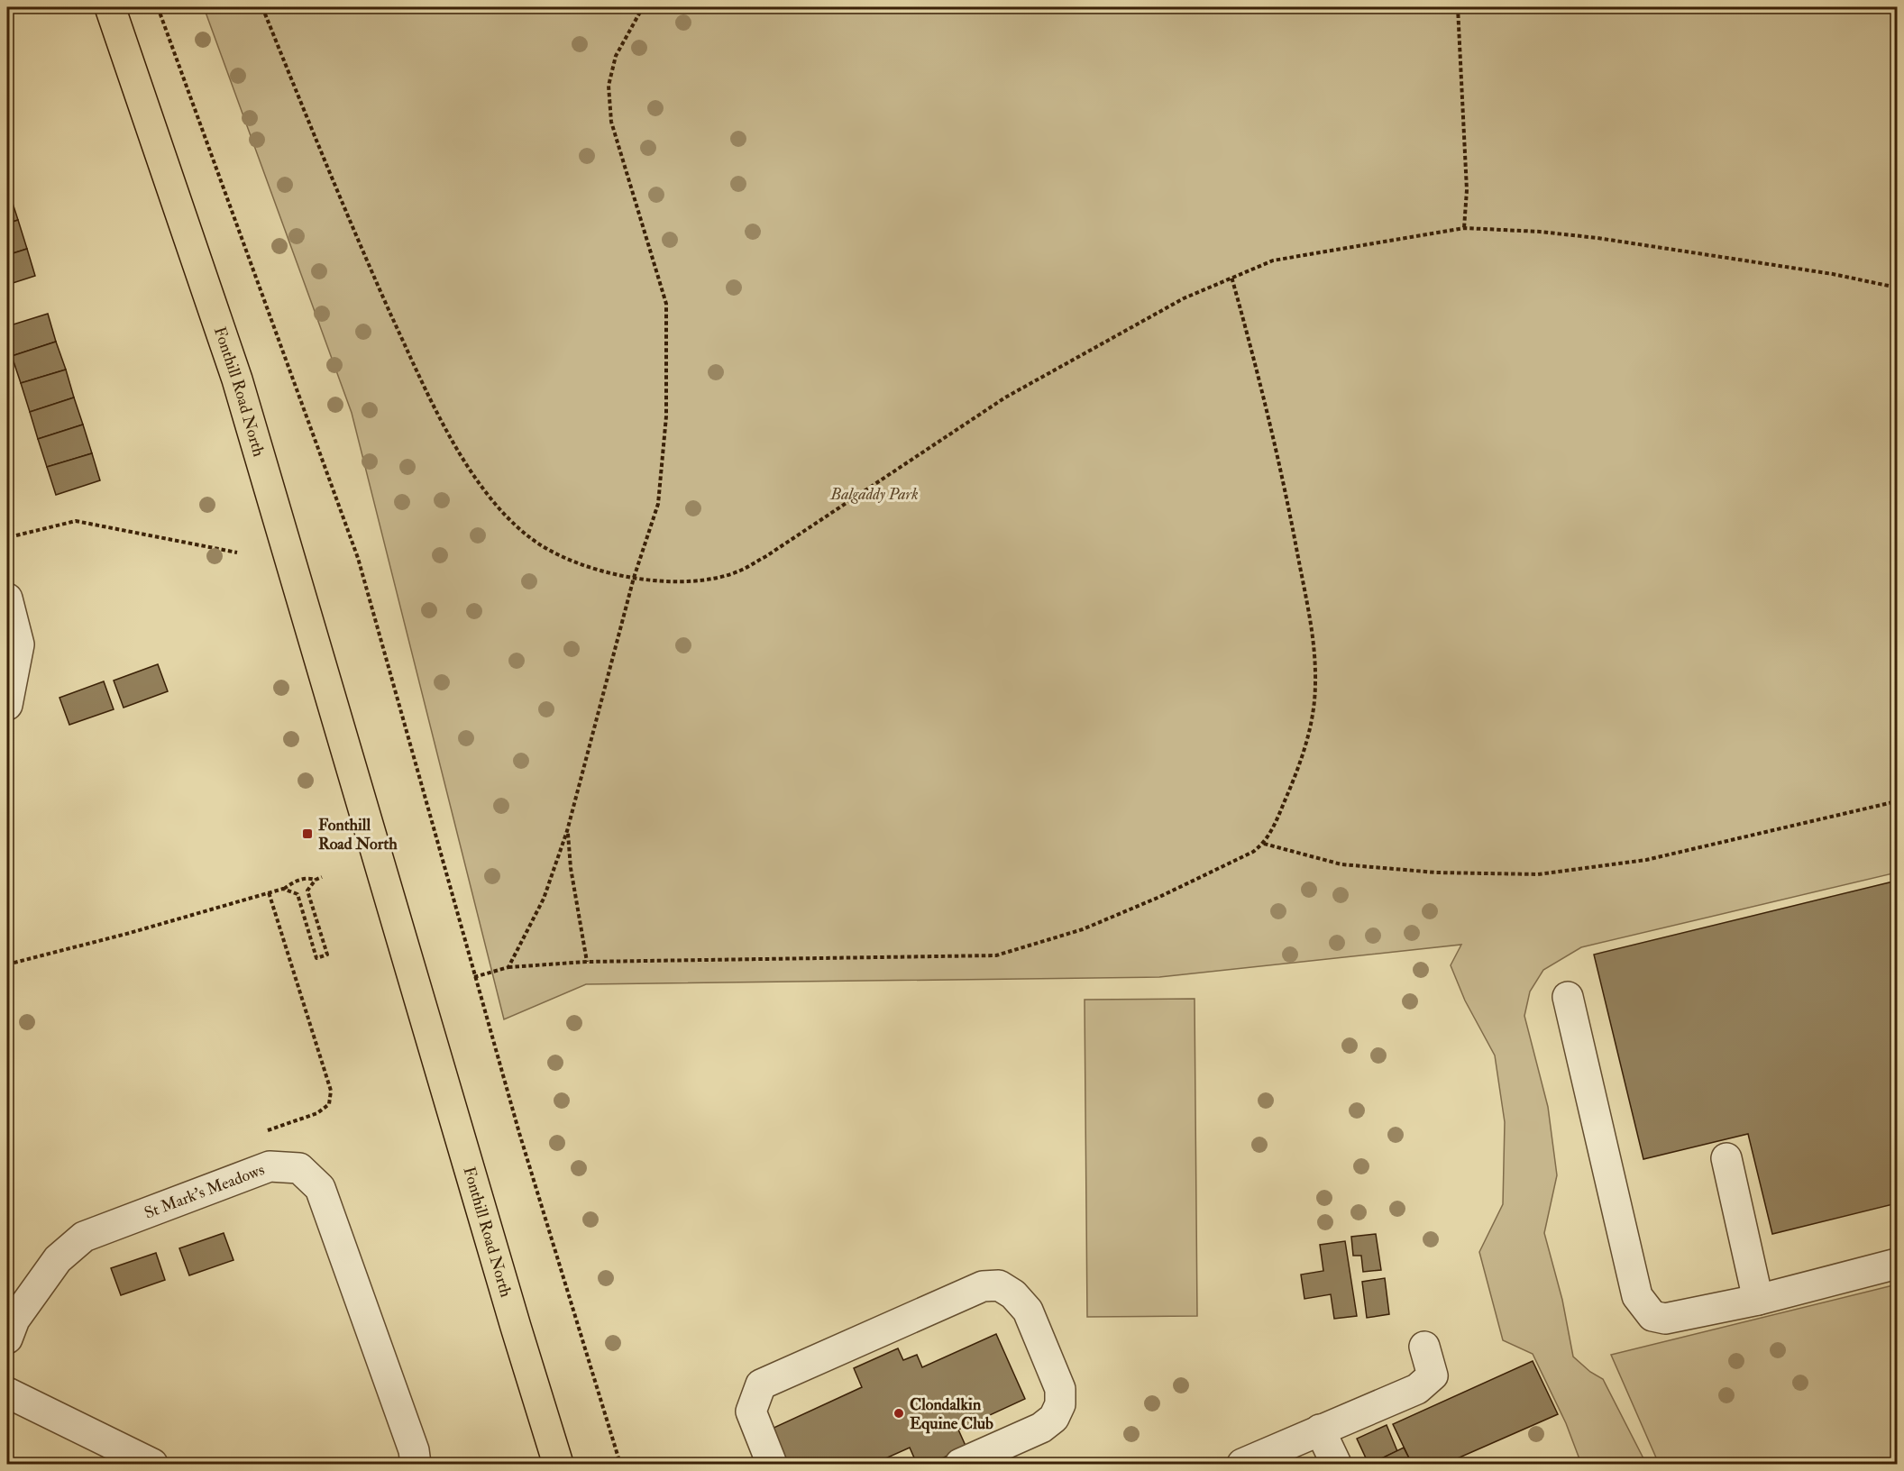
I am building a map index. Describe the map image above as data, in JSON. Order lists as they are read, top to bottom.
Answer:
{
  "streets": {
    "main road": ["Fonthill Road North"],
    "street": ["St Mark's Meadows"]
  },
  "parks": ["Balgaddy Park"],
  "places": {
    "transit": ["Fonthill Road North"],
    "other": ["Clondalkin Equine Club"]
  }
}
